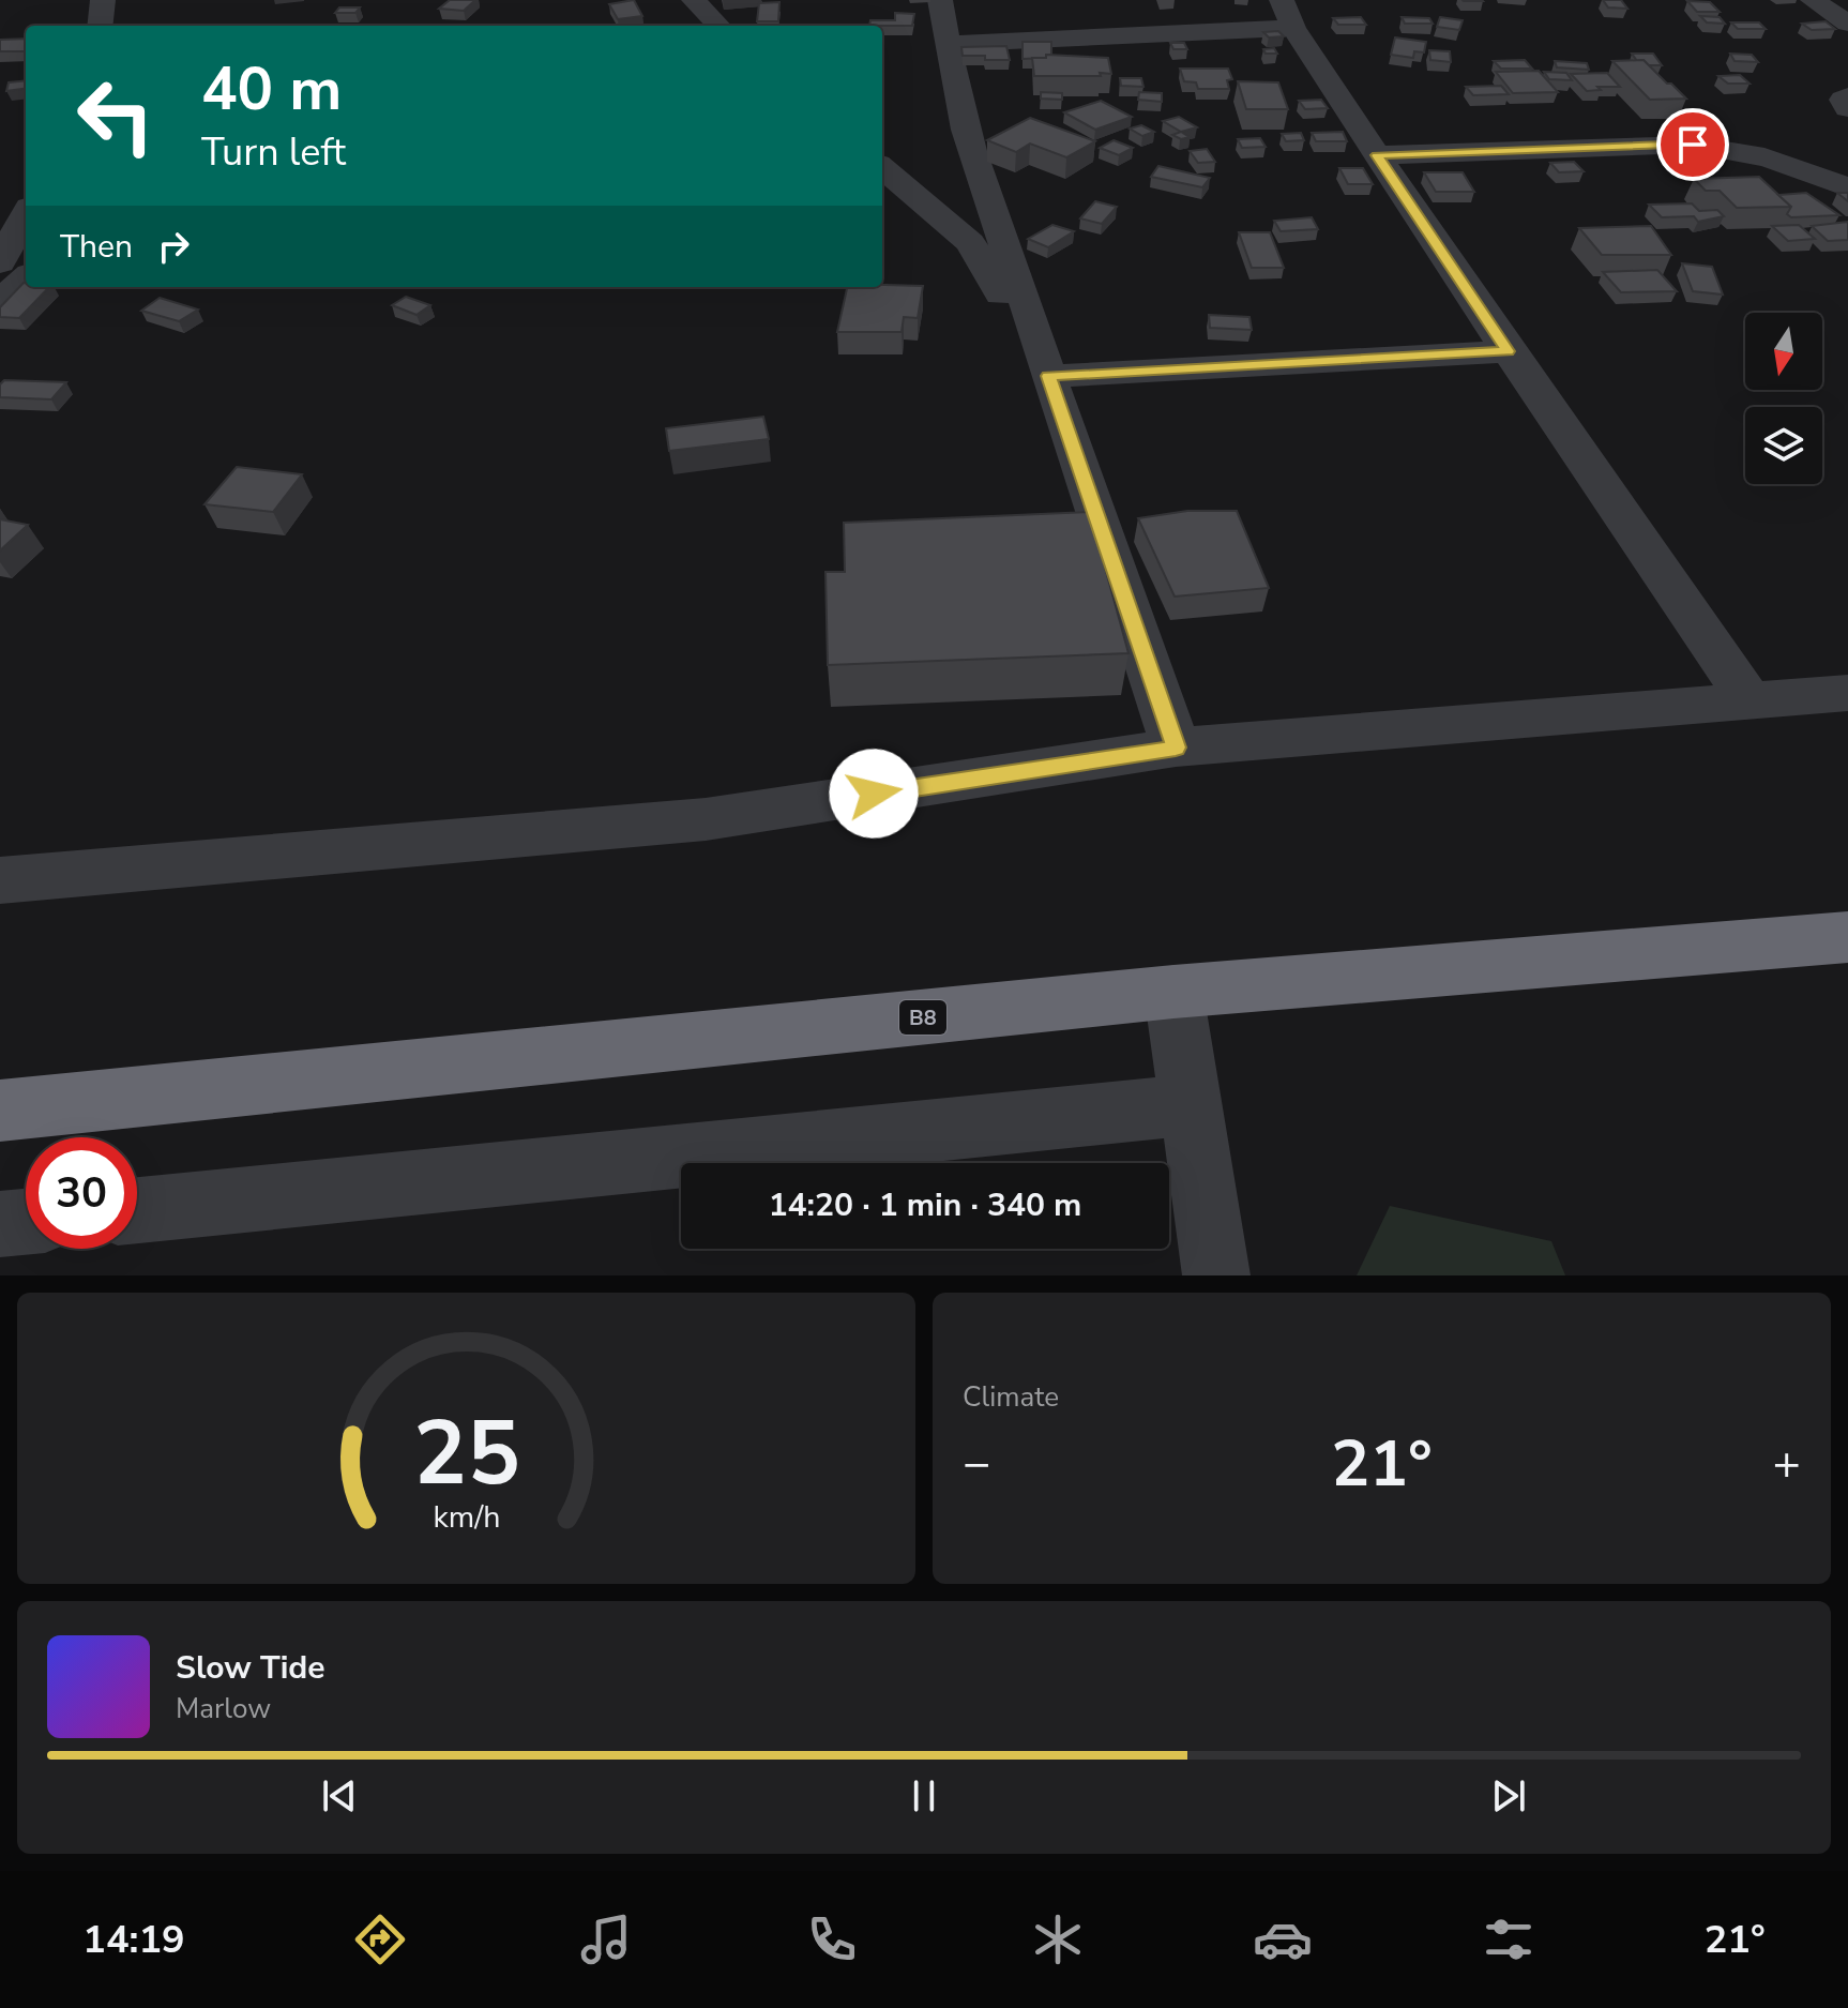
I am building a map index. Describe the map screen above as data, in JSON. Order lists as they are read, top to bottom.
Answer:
{
  "streets": {
    "highway": ["B8"]
  },
  "north": "bottom",
  "page": {
    "turn": ["40 m", "Turn left"],
    "then": "Then",
    "limit": "30",
    "trip": "14:20 · 1 min · 340 m",
    "tile": "Climate",
    "heat": ["−", "21°", "+"],
    "song": ["Slow Tide", "Marlow"],
    "tabs": ["14:19", "21°"],
    "gauge": ["25", "km/h"]
  }
}
